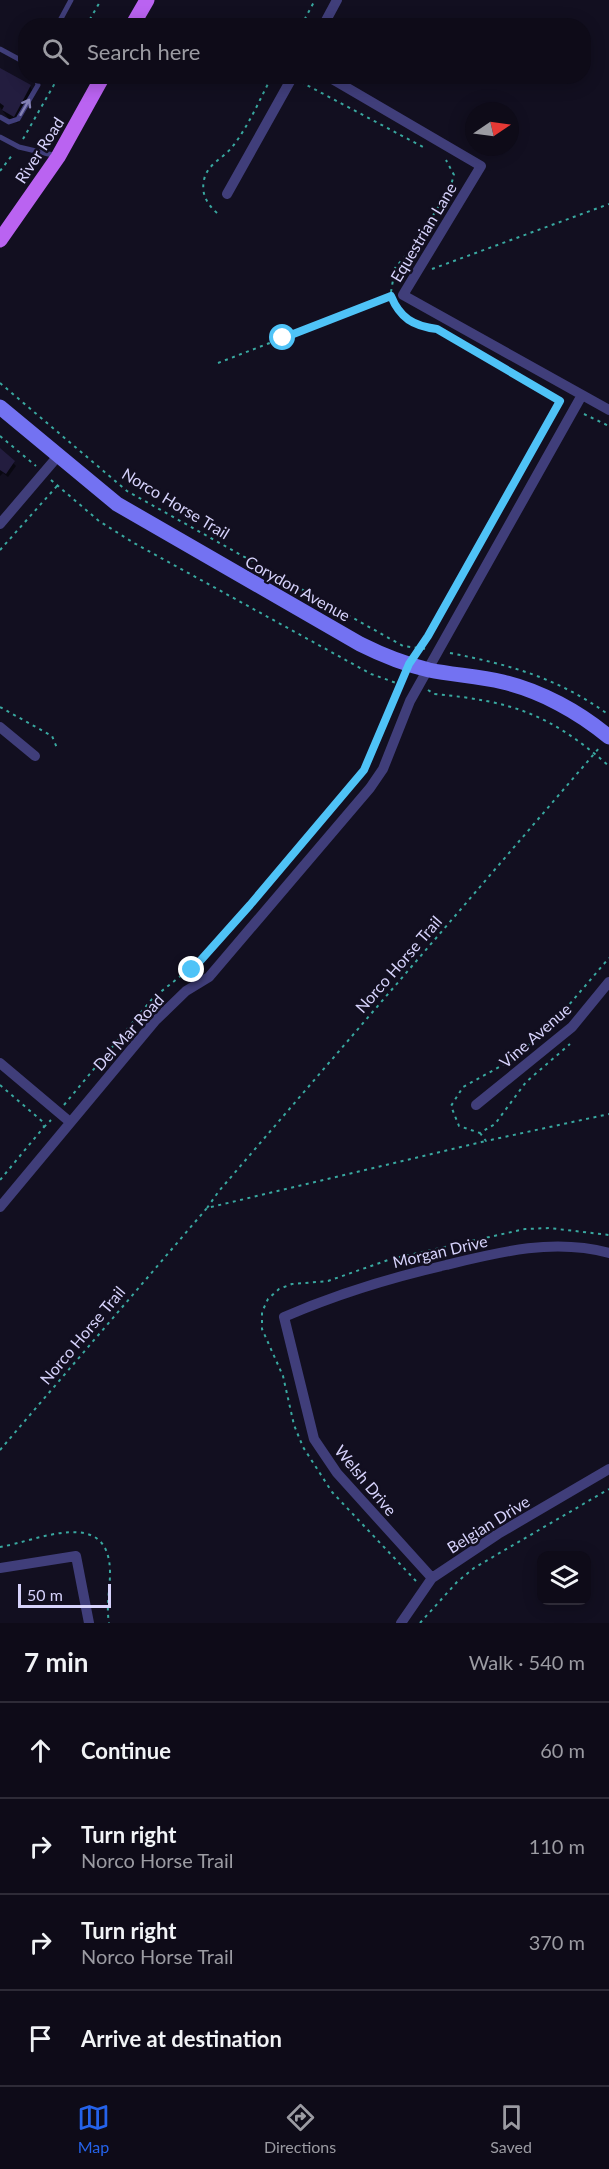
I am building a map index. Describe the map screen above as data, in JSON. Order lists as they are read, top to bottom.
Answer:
{
  "streets": {
    "main road": ["River Road", "Corydon Avenue"],
    "street": [
      "Equestrian Lane",
      "Del Mar Road",
      "Vine Avenue",
      "Morgan Drive",
      "Welsh Drive",
      "Belgian Drive"
    ],
    "path": ["Norco Horse Trail"]
  },
  "crossings": [
    ["Equestrian Lane", "Del Mar Road"],
    ["Norco Horse Trail", "Corydon Avenue"],
    ["Norco Horse Trail", "Del Mar Road"],
    ["Corydon Avenue", "Del Mar Road"],
    ["Morgan Drive", "Welsh Drive"],
    ["Welsh Drive", "Belgian Drive"]
  ],
  "scale_bar": "50 m",
  "north": "right",
  "page": {
    "search": "Search here",
    "scale": "50 m",
    "heading": ["7 min", "Walk · 540 m"],
    "list": [
      ["Continue", "60 m"],
      ["Turn right", "Norco Horse Trail", "110 m"],
      ["Turn right", "Norco Horse Trail", "370 m"],
      "Arrive at destination"
    ],
    "nav": ["Map", "Directions", "Saved"]
  }
}
